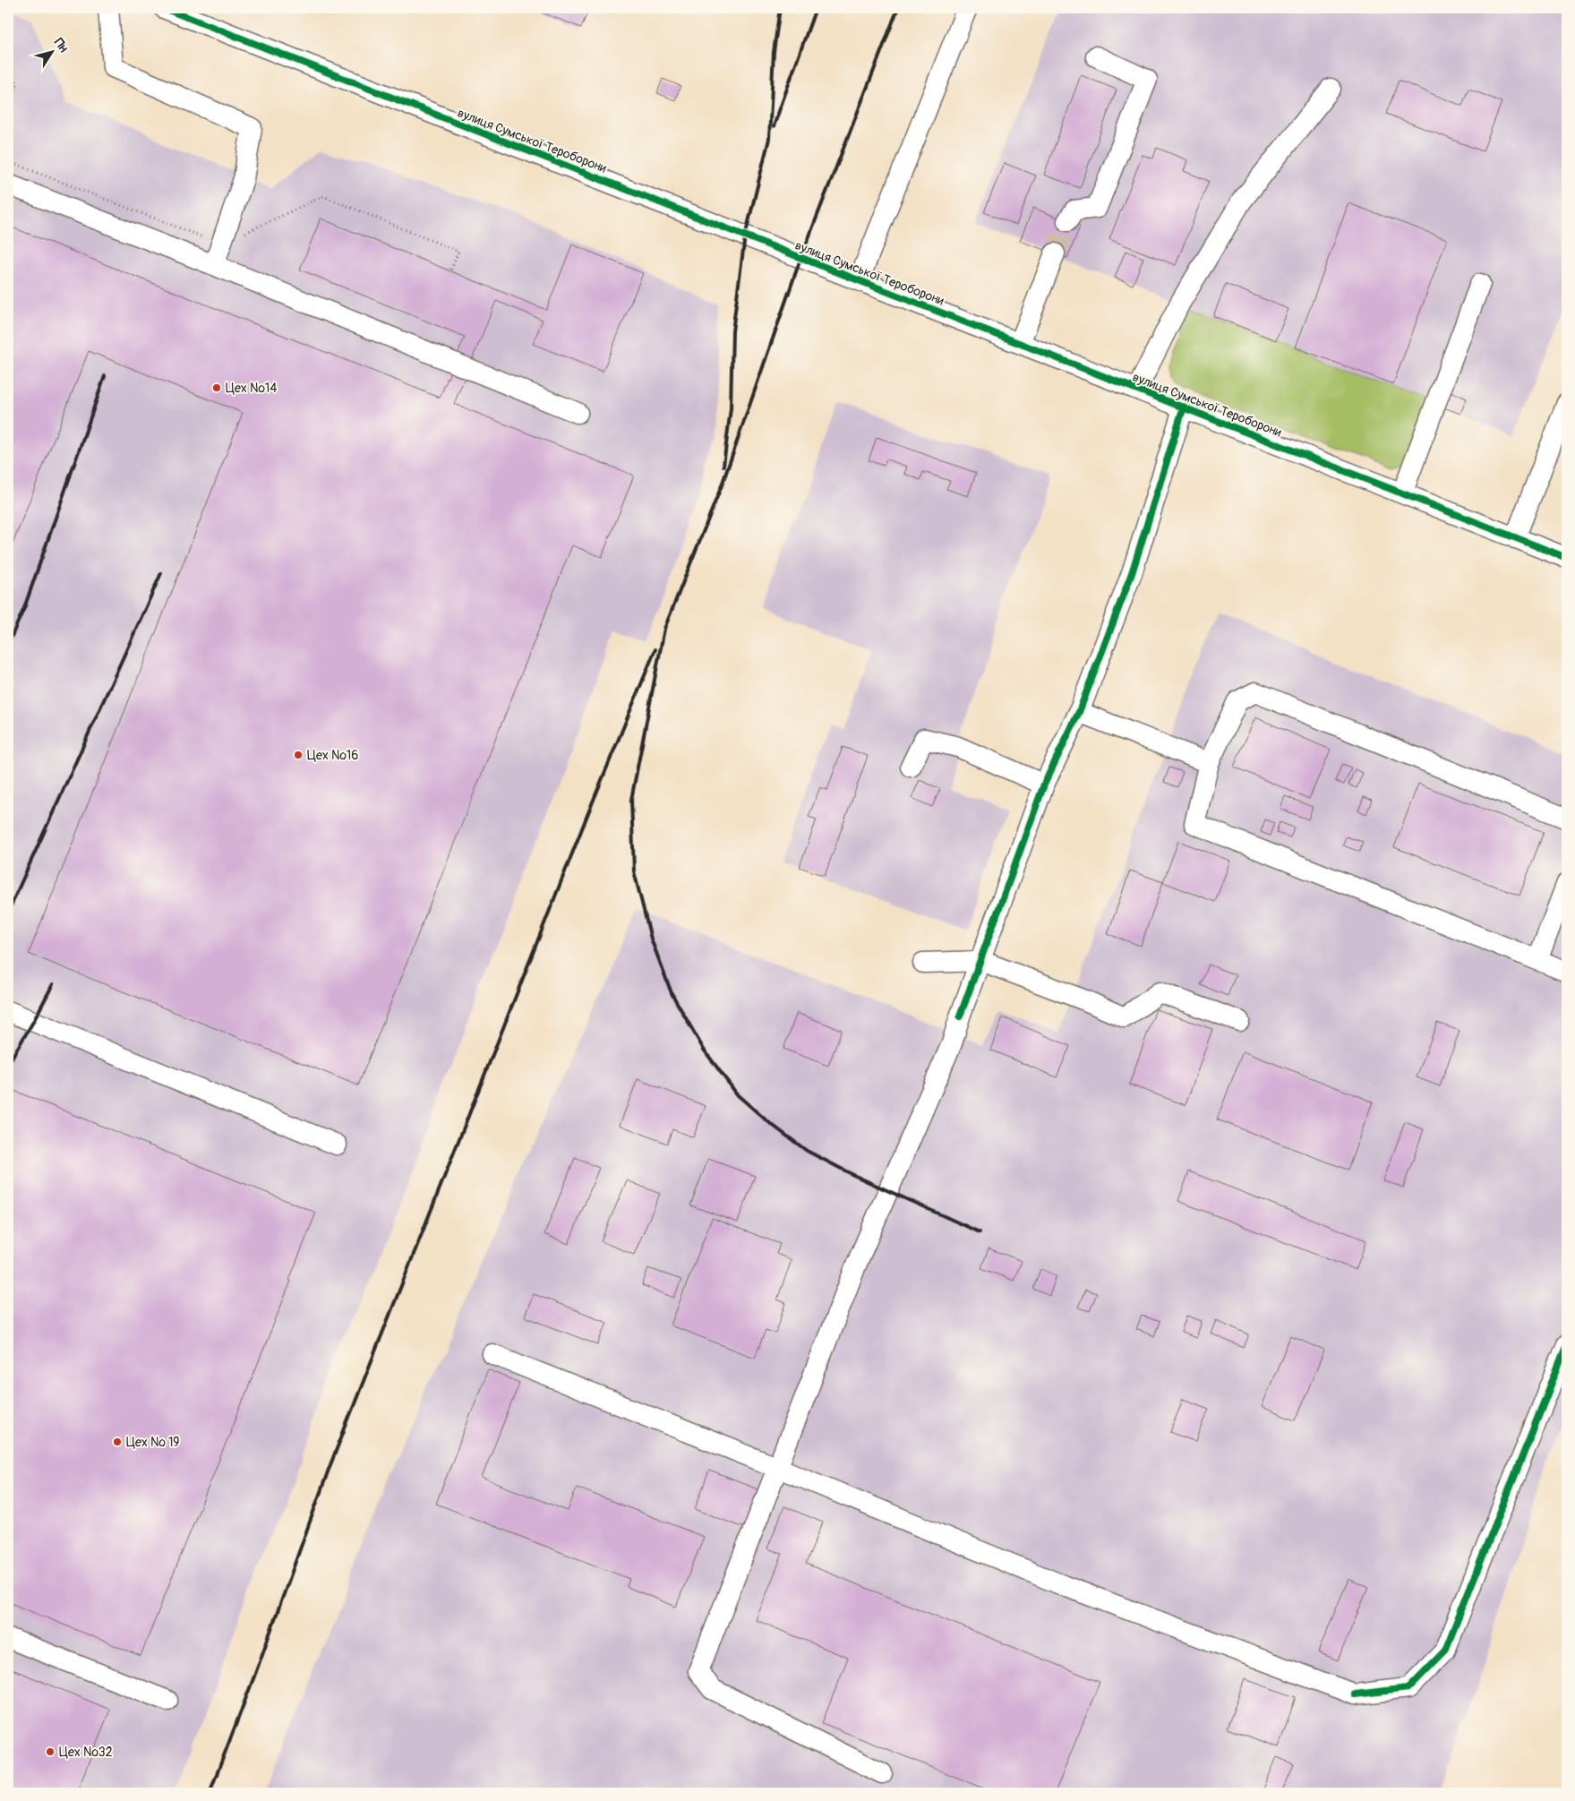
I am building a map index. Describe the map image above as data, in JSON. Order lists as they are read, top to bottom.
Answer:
{
  "streets": {
    "street": ["вулиця Сумської Тероборони"]
  },
  "places": [
    "Цех №14",
    "Цех №16",
    "Цех № 19",
    "Цех №32"
  ],
  "north": "top right"
}
